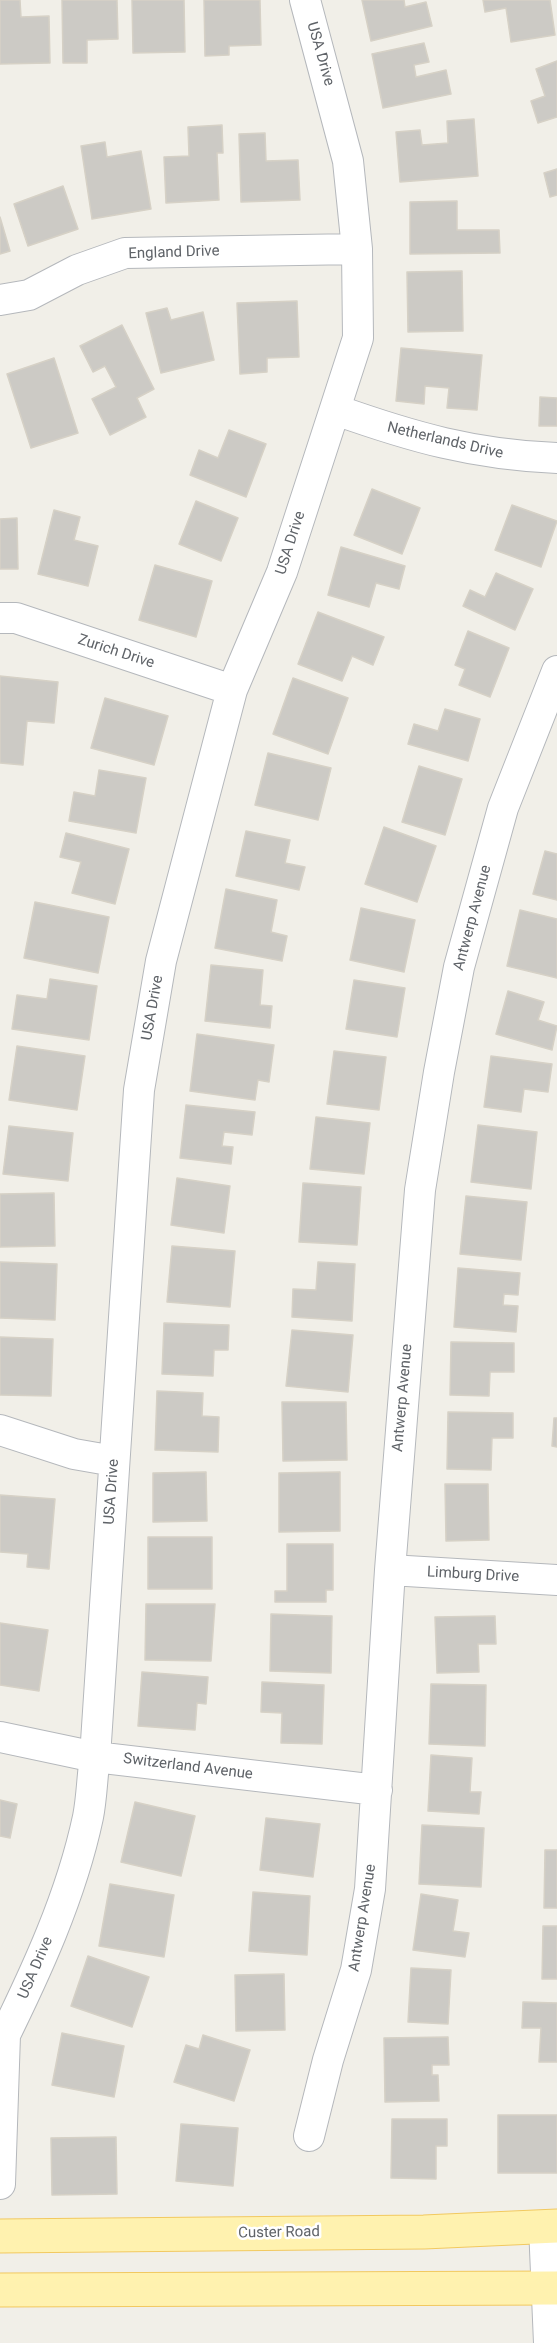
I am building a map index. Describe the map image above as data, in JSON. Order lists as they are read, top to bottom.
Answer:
{
  "streets": {
    "main road": ["Custer Road"],
    "street": [
      "USA Drive",
      "England Drive",
      "Netherlands Drive",
      "Zurich Drive",
      "Antwerp Avenue",
      "Limburg Drive",
      "Switzerland Avenue"
    ]
  },
  "crossings": [
    ["USA Drive", "England Drive"],
    ["USA Drive", "Netherlands Drive"],
    ["USA Drive", "Zurich Drive"],
    ["USA Drive", "Switzerland Avenue"],
    ["Antwerp Avenue", "Limburg Drive"],
    ["Antwerp Avenue", "Switzerland Avenue"]
  ]
}
